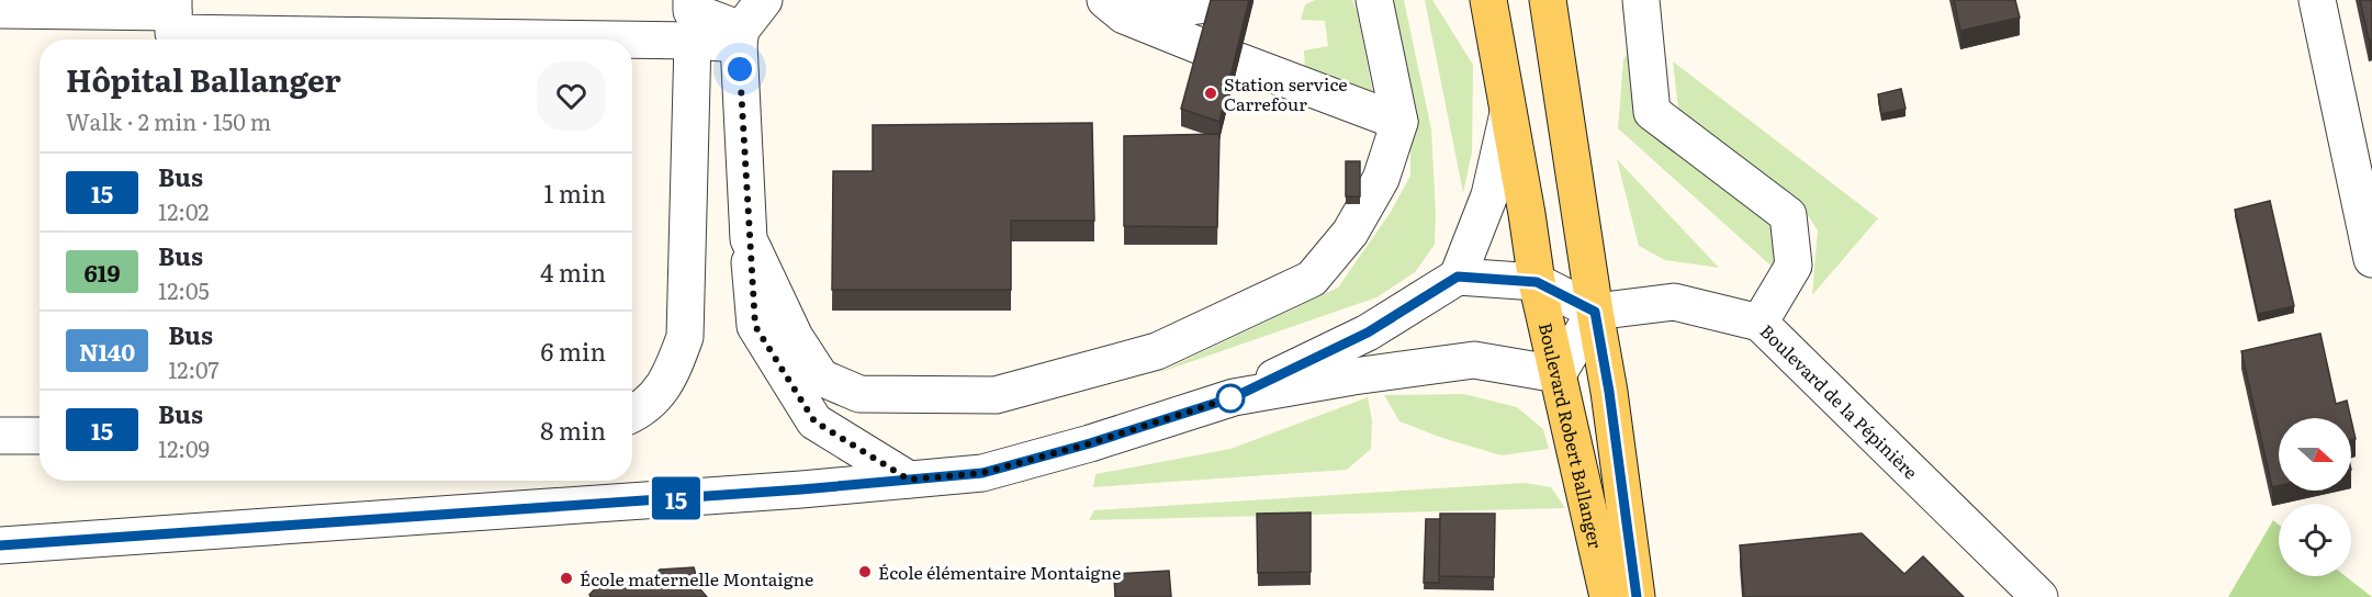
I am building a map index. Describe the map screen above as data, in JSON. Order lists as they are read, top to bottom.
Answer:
{
  "streets": {
    "main road": ["Boulevard Robert Ballanger"],
    "street": ["Boulevard de la Pépinière"]
  },
  "crossings": [
    ["Boulevard de la Pépinière", "Boulevard Robert Ballanger"]
  ],
  "places": ["Station service Carrefour", "École élémentaire Montaigne", "École maternelle Montaigne"],
  "lines": ["bus line 15"],
  "north": "right",
  "page": {
    "on_map": "15",
    "heading": ["Hôpital Ballanger", "Walk · 2 min · 150 m"],
    "list": [
      {
        "mark": "15",
        "name": "Bus",
        "note": "12:02",
        "value": "1 min"
      },
      {
        "mark": "619",
        "name": "Bus",
        "note": "12:05",
        "value": "4 min"
      },
      {
        "mark": "N140",
        "name": "Bus",
        "note": "12:07",
        "value": "6 min"
      },
      {
        "mark": "15",
        "name": "Bus",
        "note": "12:09",
        "value": "8 min"
      }
    ]
  }
}
